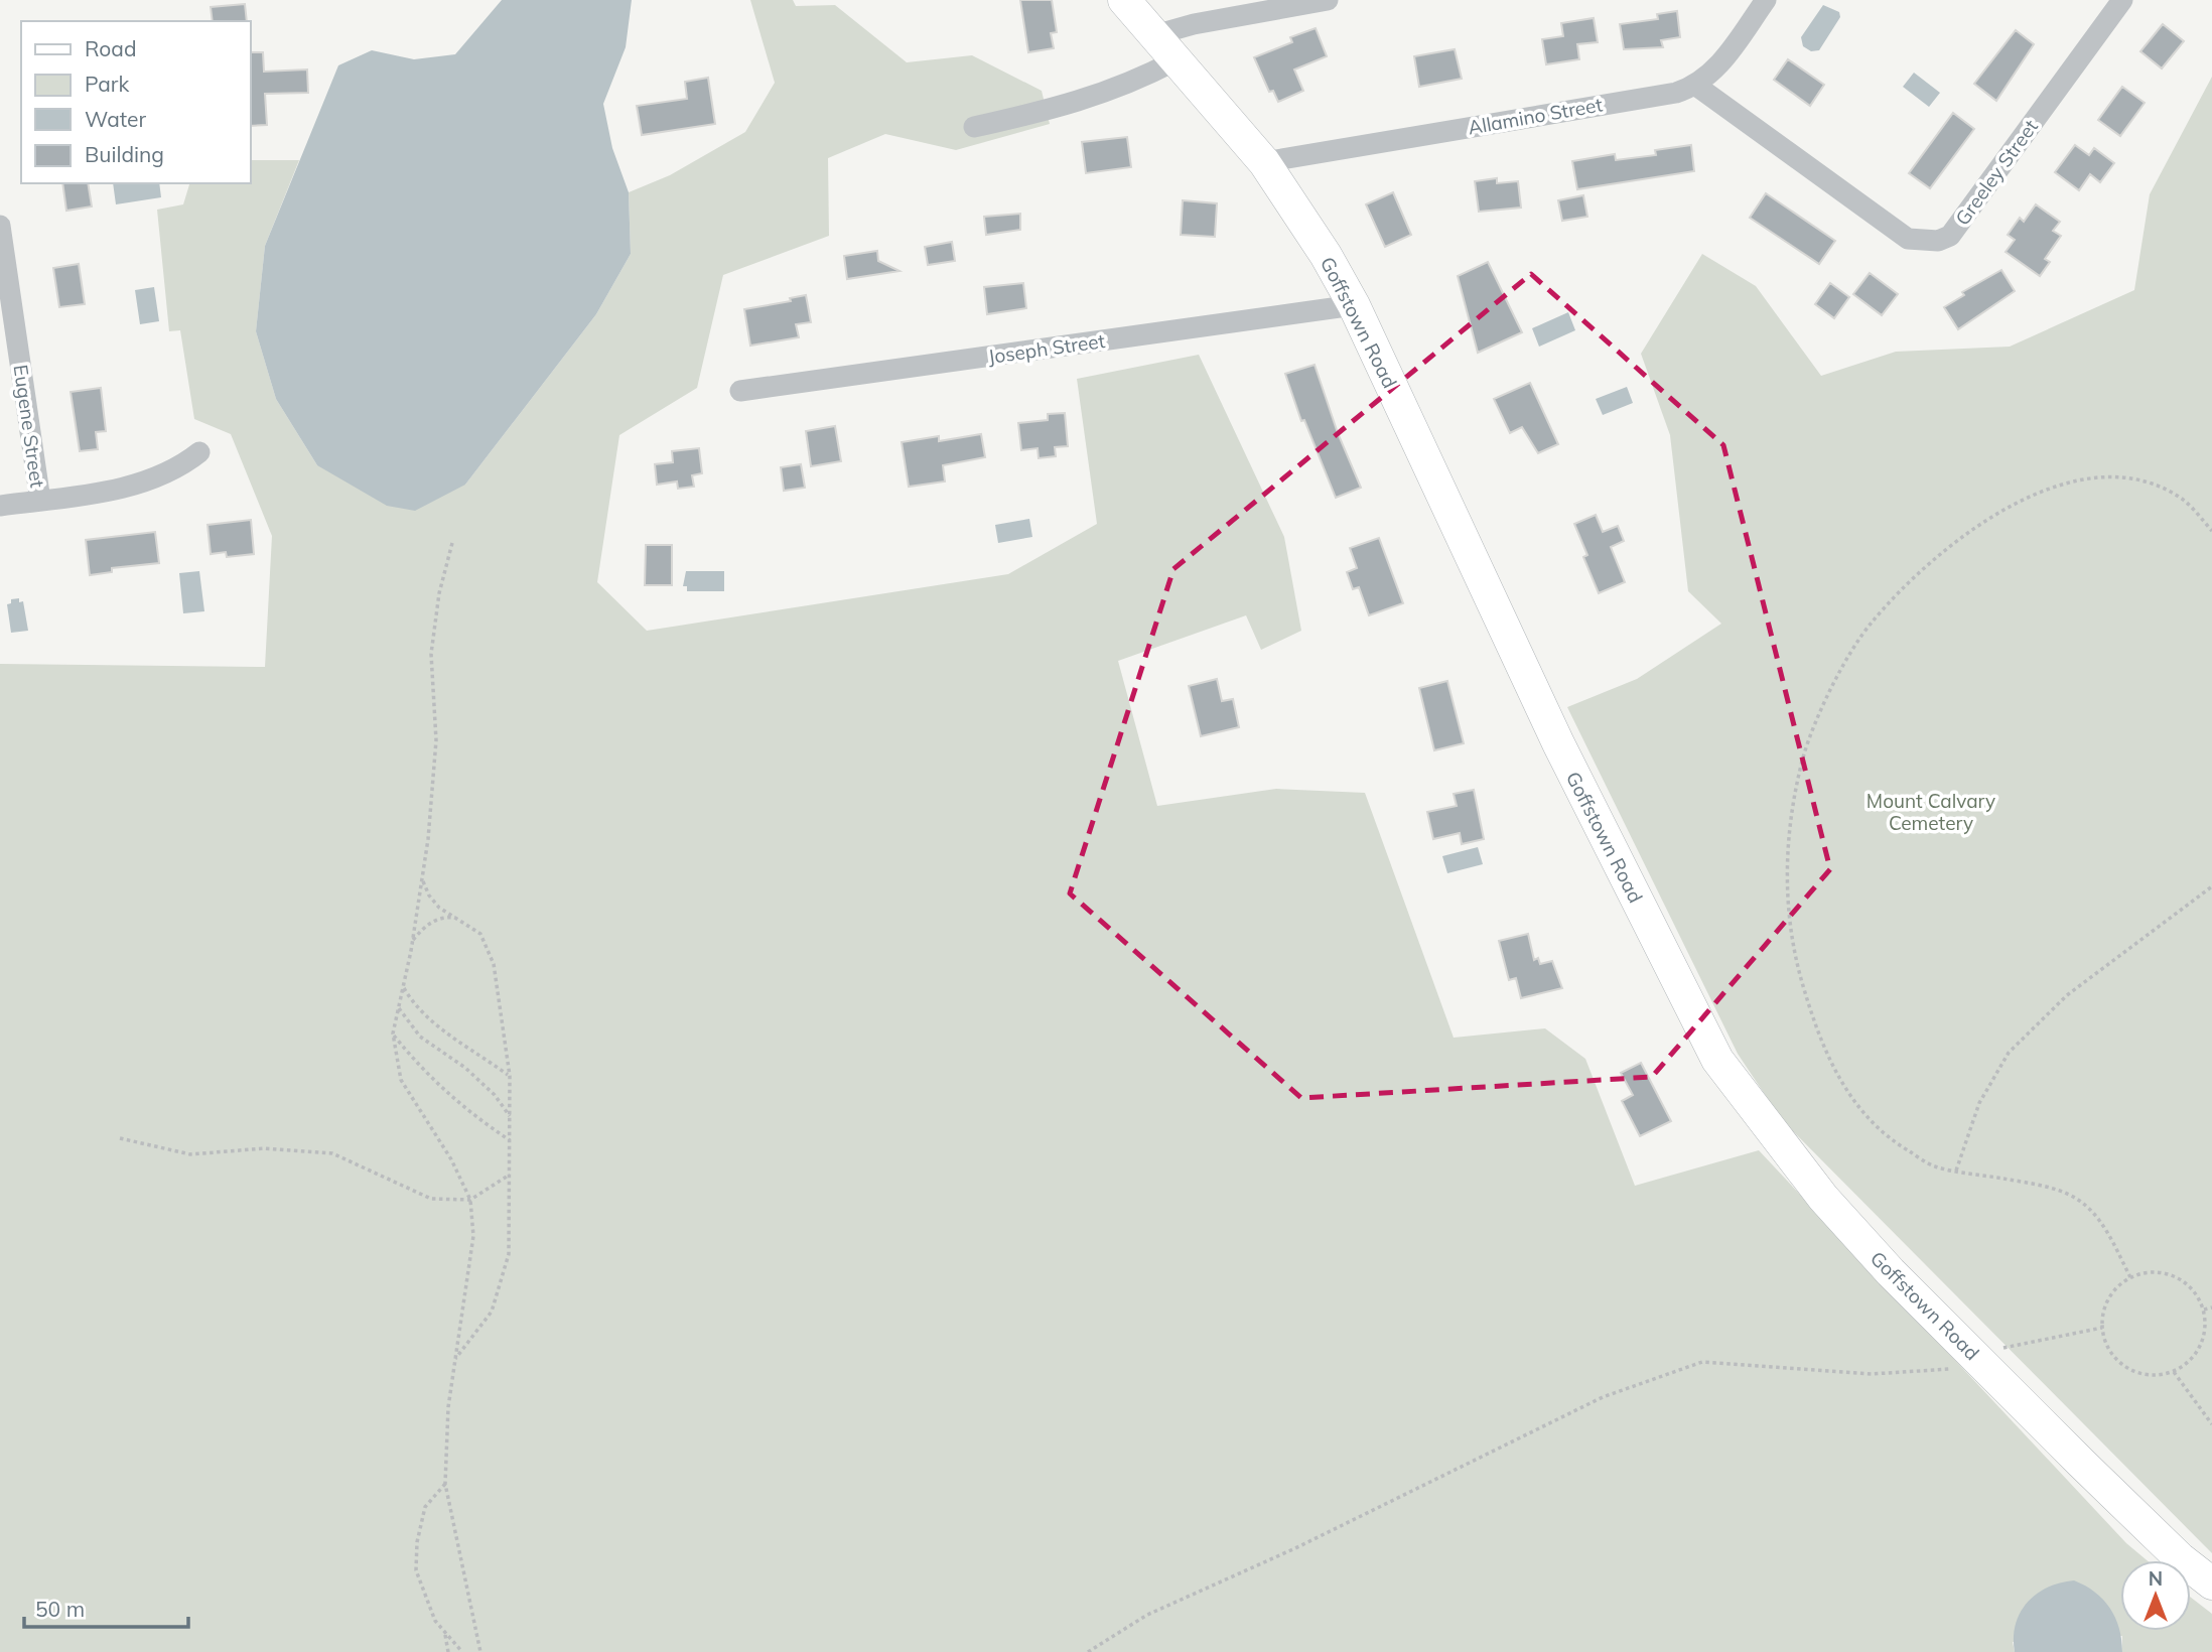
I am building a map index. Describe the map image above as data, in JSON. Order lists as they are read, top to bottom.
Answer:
{
  "streets": {
    "main road": ["Goffstown Road"],
    "street": [
      "Allamino Street",
      "Greeley Street",
      "Joseph Street",
      "Eugene Street"
    ]
  },
  "crossings": [
    ["Allamino Street", "Greeley Street"],
    ["Allamino Street", "Goffstown Road"],
    ["Goffstown Road", "Joseph Street"]
  ],
  "parks": ["Mount Calvary Cemetery"],
  "legend": [
    "Road",
    "Park",
    "Water",
    "Building"
  ],
  "scale_bar": "50 m",
  "north": "top"
}
